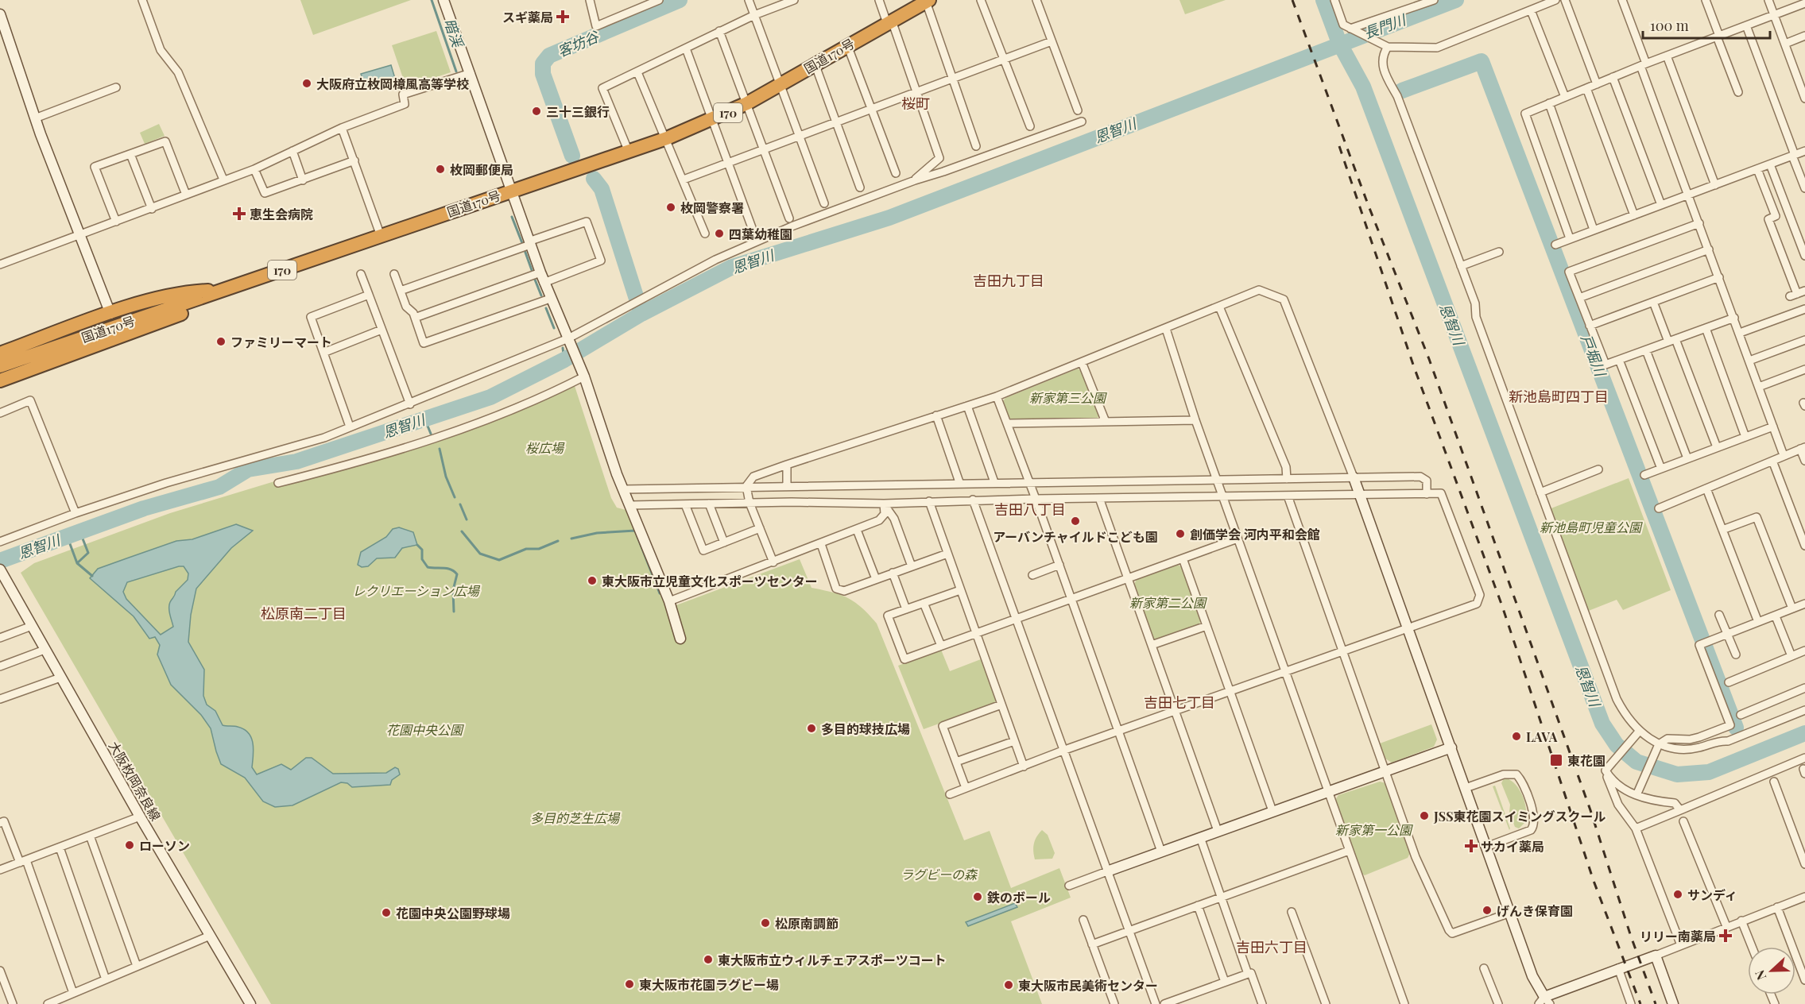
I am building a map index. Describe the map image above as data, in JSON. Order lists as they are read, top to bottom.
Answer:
{
  "streets": {
    "highway": ["国道170号", "170"],
    "street": ["大阪枚岡奈良線"]
  },
  "crossings": [
    ["国道170号", "170"]
  ],
  "districts": [
    "桜町",
    "吉田九丁目",
    "新池島町四丁目",
    "吉田八丁目",
    "松原南二丁目",
    "吉田七丁目",
    "吉田六丁目"
  ],
  "water": [
    "長門川",
    "暗渓",
    "客坊谷",
    "恩智川",
    "戸堀川"
  ],
  "parks": [
    "新家第三公園",
    "桜広場",
    "新池島町児童公園",
    "レクリエーション広場",
    "新家第二公園",
    "花園中央公園",
    "多目的芝生広場",
    "新家第一公園",
    "ラグビーの森"
  ],
  "places": {
    "health": [
      "スギ薬局",
      "恵生会病院",
      "サカイ薬局",
      "リリー南薬局"
    ],
    "other": [
      "大阪府立枚岡樟風高等学校",
      "三十三銀行",
      "枚岡郵便局",
      "枚岡警察署",
      "四葉幼稚園",
      "ファミリーマート",
      "アーバンチャイルドこども園",
      "創価学会 河内平和会館",
      "東大阪市立児童文化スポーツセンター",
      "多目的球技広場",
      "LAVA",
      "JSS東花園スイミングスクール",
      "ローソン",
      "サンディ",
      "鉄のボール",
      "げんき保育園",
      "花園中央公園野球場",
      "松原南調節",
      "東大阪市立ウィルチェアスポーツコート",
      "東大阪市花園ラグビー場",
      "東大阪市民美術センター"
    ],
    "transit": ["東花園"]
  },
  "scale_bar": "100 m",
  "north": "left"
}
